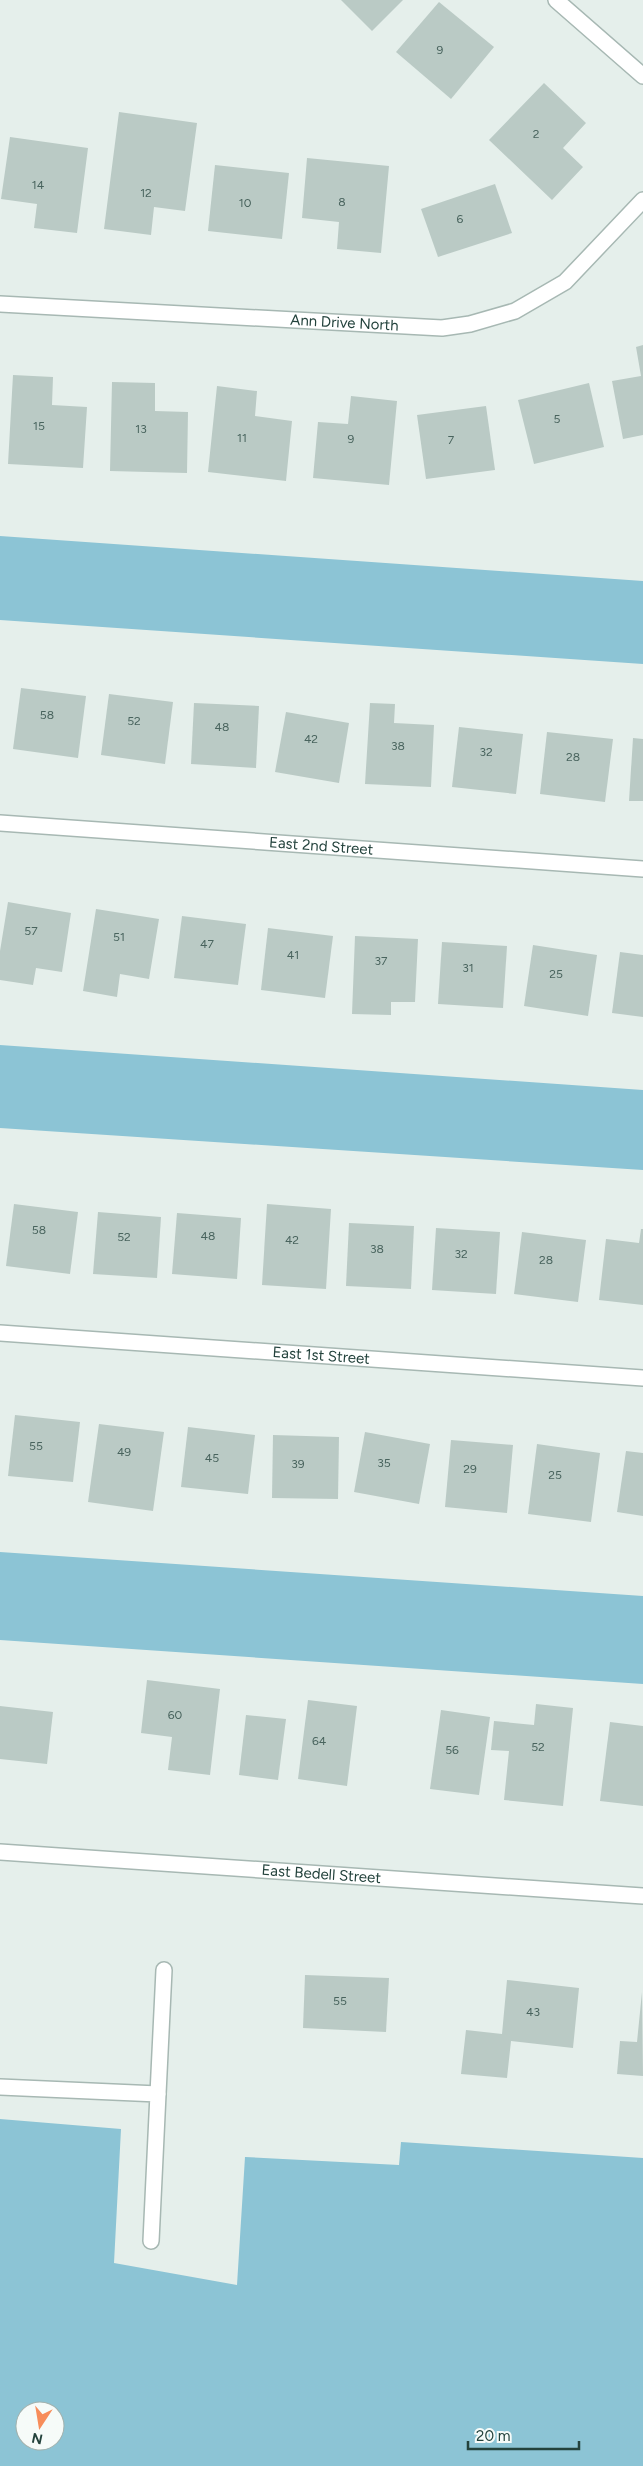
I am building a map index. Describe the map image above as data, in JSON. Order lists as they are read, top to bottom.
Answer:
{
  "streets": {
    "street": [
      "Ann Drive North",
      "East 2nd Street",
      "East 1st Street",
      "East Bedell Street"
    ]
  },
  "house_numbers": [
    "9",
    "2",
    "14",
    "12",
    "8",
    "10",
    "6",
    "5",
    "15",
    "13",
    "11",
    "9",
    "7",
    "58",
    "52",
    "48",
    "42",
    "38",
    "32",
    "28",
    "57",
    "51",
    "47",
    "41",
    "37",
    "31",
    "25",
    "58",
    "48",
    "52",
    "42",
    "38",
    "32",
    "28",
    "55",
    "49",
    "45",
    "35",
    "39",
    "29",
    "25",
    "60",
    "64",
    "52",
    "56",
    "55",
    "43"
  ],
  "scale_bar": "20 m",
  "north": "bottom"
}
